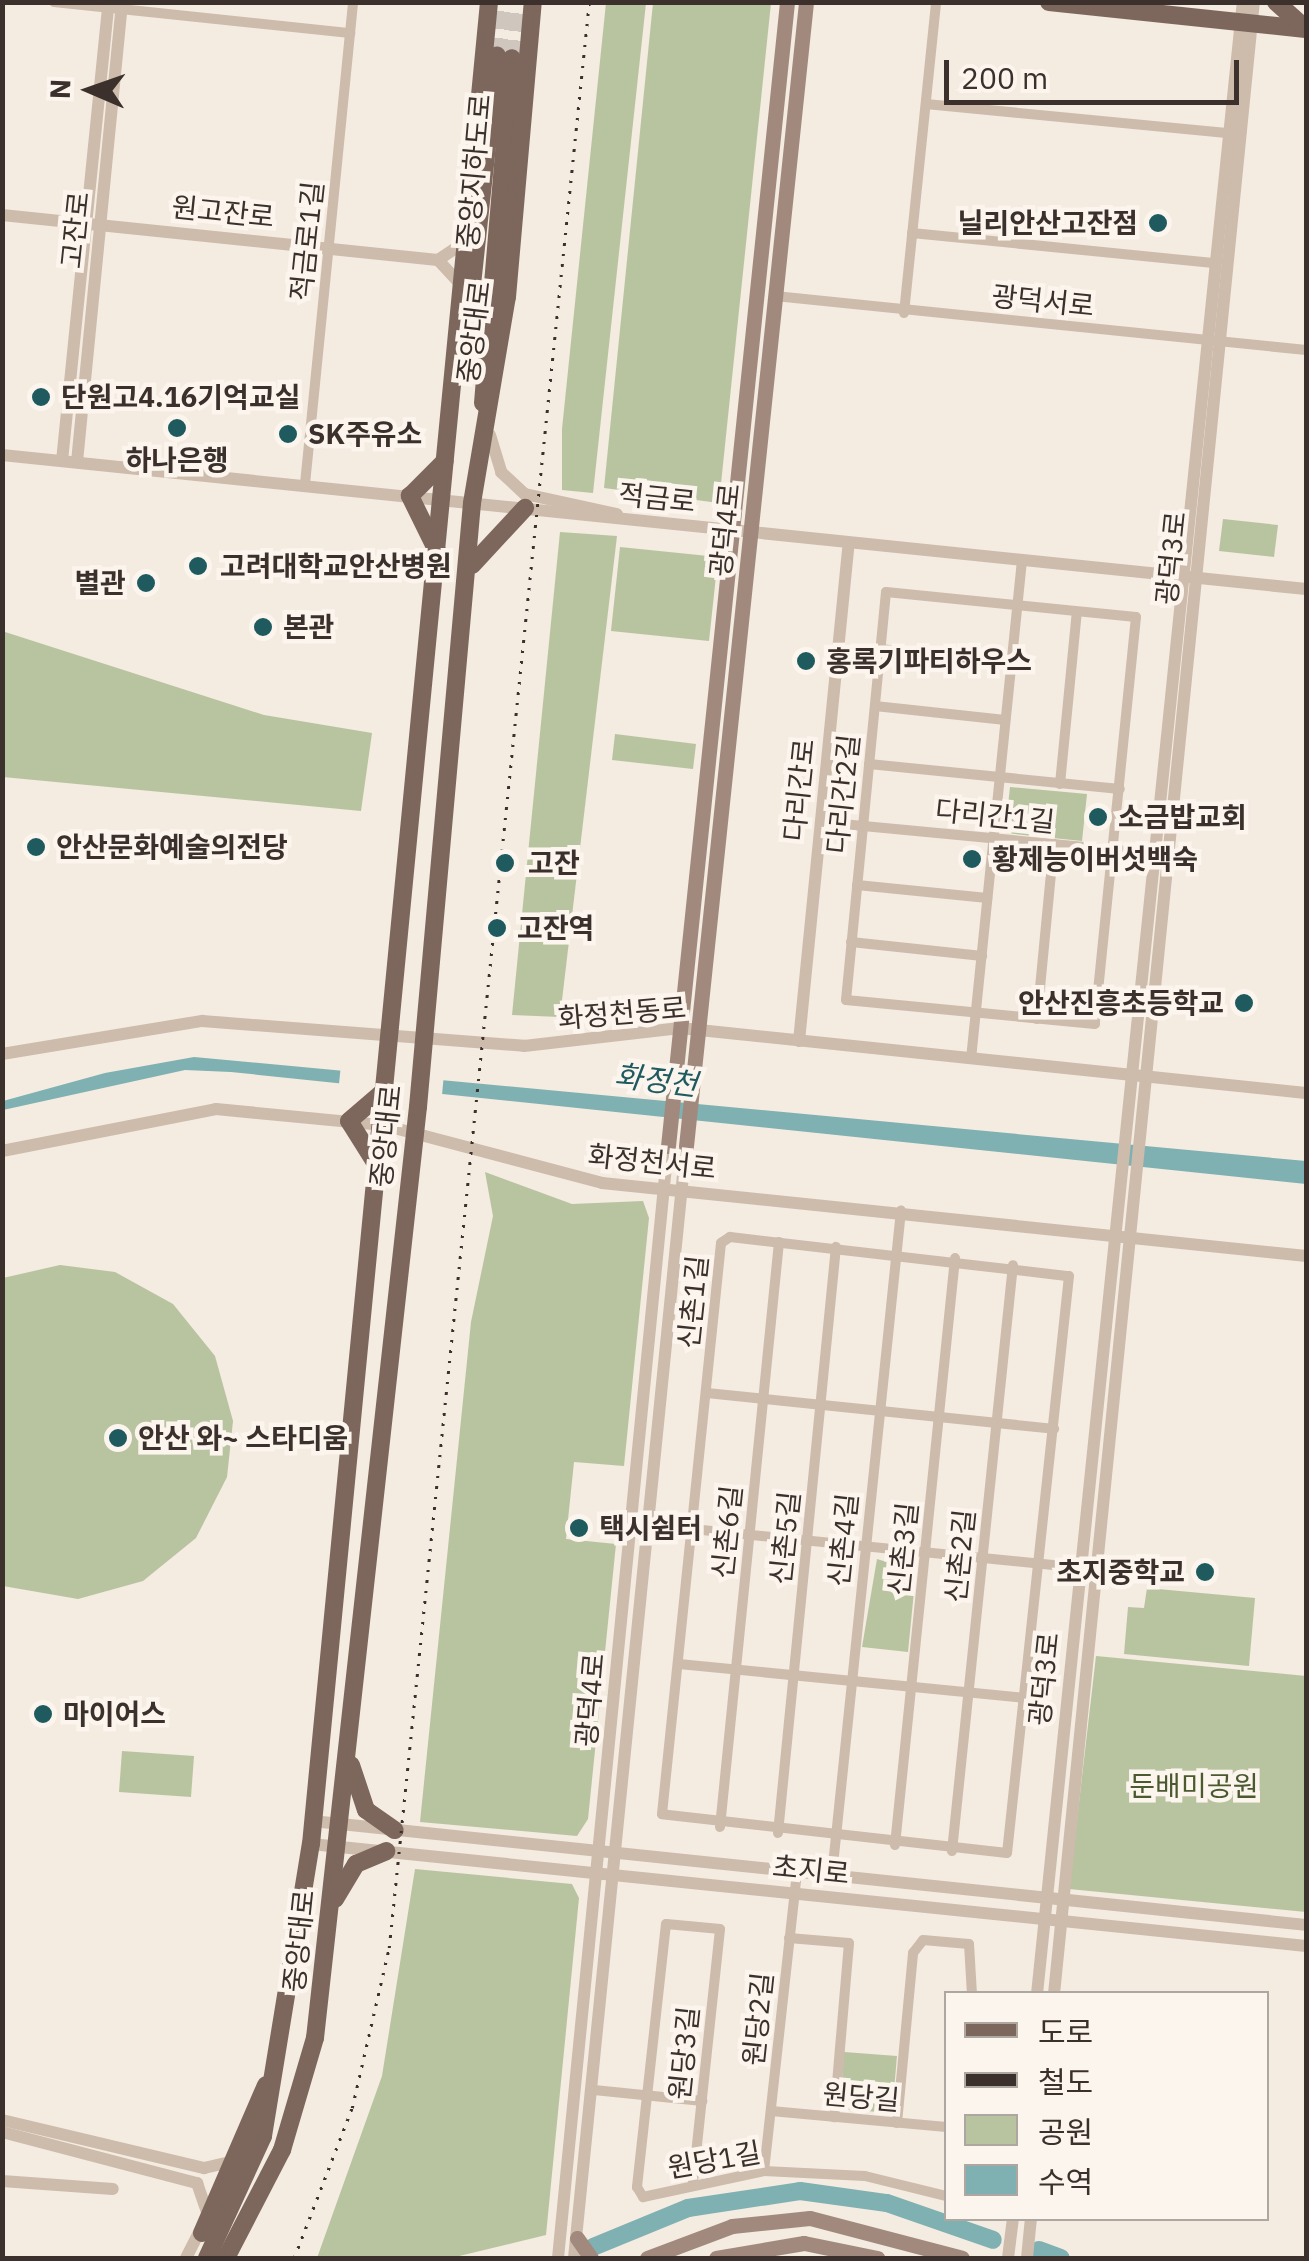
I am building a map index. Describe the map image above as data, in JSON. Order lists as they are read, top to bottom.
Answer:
{
  "streets": {
    "main road": ["중앙지하도로", "중앙대로", "광덕4로"],
    "street": [
      "원고잔로",
      "고잔로",
      "적금로1길",
      "광덕서로",
      "적금로",
      "광덕3로",
      "다리간로",
      "다리간2길",
      "다리간1길",
      "화정천동로",
      "화정천서로",
      "신촌1길",
      "신촌6길",
      "신촌5길",
      "신촌4길",
      "신촌3길",
      "신촌2길",
      "초지로",
      "원당2길",
      "원당3길",
      "원당길",
      "원당1길"
    ]
  },
  "crossings": [
    ["중앙지하도로", "중앙대로"],
    ["원고잔로", "고잔로"],
    ["원고잔로", "적금로1길"],
    ["고잔로", "적금로"],
    ["적금로1길", "적금로"],
    ["광덕서로", "광덕4로"],
    ["광덕서로", "광덕3로"],
    ["중앙대로", "적금로"],
    ["중앙대로", "화정천동로"],
    ["중앙대로", "화정천서로"],
    ["중앙대로", "초지로"],
    ["적금로", "광덕4로"],
    ["적금로", "광덕3로"],
    ["적금로", "다리간로"],
    ["광덕4로", "화정천동로"],
    ["광덕4로", "화정천서로"],
    ["광덕4로", "초지로"],
    ["광덕3로", "다리간1길"],
    ["광덕3로", "화정천동로"],
    ["광덕3로", "화정천서로"],
    ["광덕3로", "초지로"],
    ["다리간로", "다리간1길"],
    ["다리간로", "화정천동로"],
    ["다리간2길", "다리간1길"],
    ["화정천서로", "신촌4길"],
    ["신촌1길", "신촌6길"],
    ["신촌1길", "신촌5길"],
    ["신촌1길", "신촌4길"],
    ["신촌1길", "신촌3길"],
    ["신촌1길", "신촌2길"],
    ["신촌4길", "초지로"],
    ["초지로", "원당2길"],
    ["원당2길", "원당길"],
    ["원당2길", "원당1길"],
    ["원당3길", "원당1길"]
  ],
  "water": ["화정천"],
  "parks": ["둔배미공원"],
  "places": [
    "닐리안산고잔점",
    "단원고4.16기억교실",
    "하나은행",
    "SK주유소",
    "고려대학교안산병원",
    "별관",
    "본관",
    "홍록기파티하우스",
    "소금밥교회",
    "안산문화예술의전당",
    "황제능이버섯백숙",
    "고잔",
    "고잔역",
    "안산진흥초등학교",
    "안산 와~ 스타디움",
    "택시쉼터",
    "초지중학교",
    "마이어스"
  ],
  "legend": [
    "도로",
    "철도",
    "공원",
    "수역"
  ],
  "scale_bar": "200 m",
  "north": "left"
}
